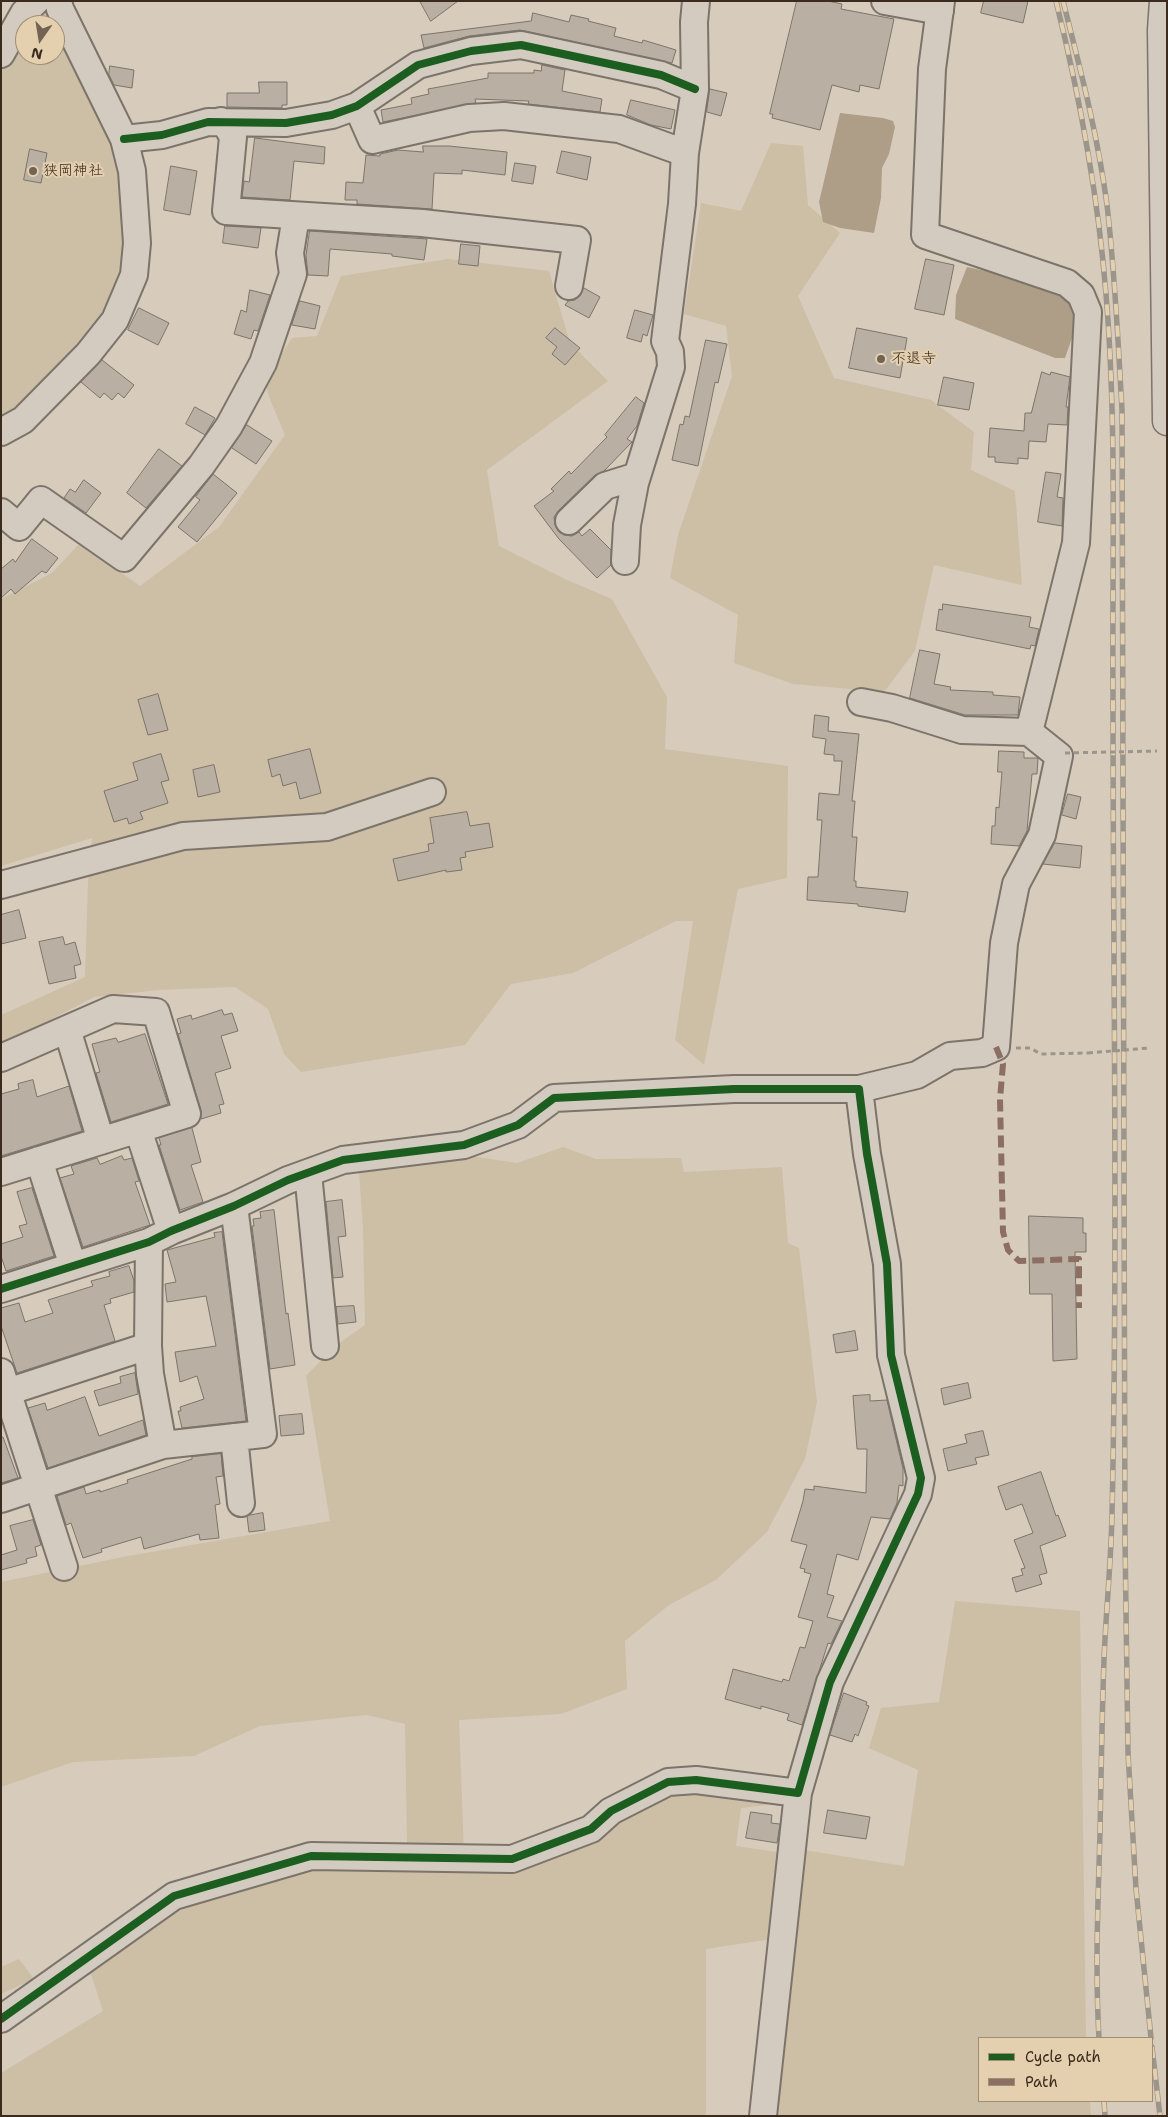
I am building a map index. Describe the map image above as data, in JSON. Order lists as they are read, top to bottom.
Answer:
{
  "places": ["狭岡神社", "不退寺"],
  "legend": ["Cycle path", "Path"],
  "north": "bottom"
}
